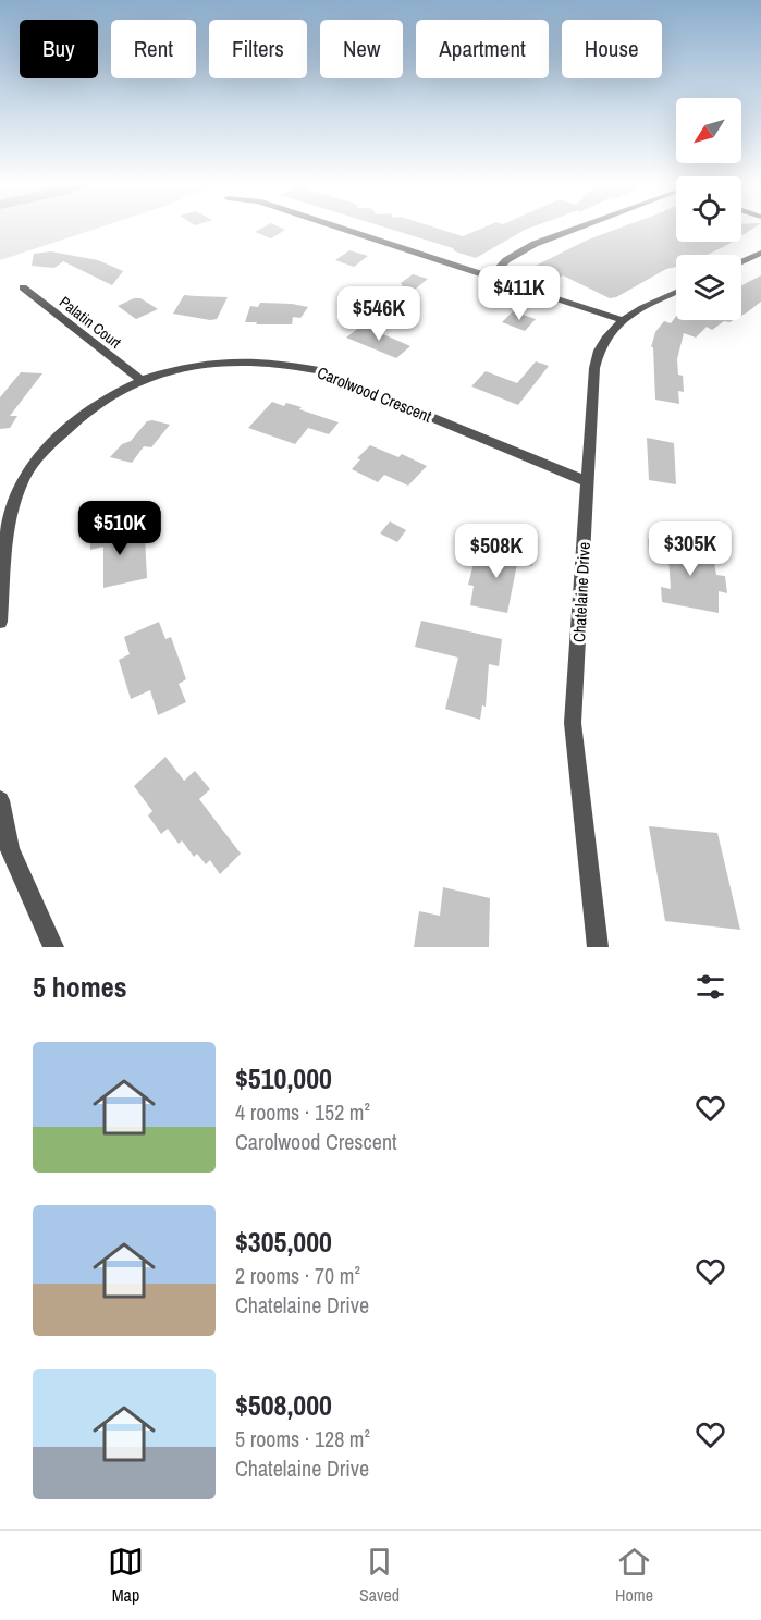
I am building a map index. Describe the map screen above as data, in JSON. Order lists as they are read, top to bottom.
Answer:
{
  "streets": {
    "street": ["Palatin Court", "Carolwood Crescent", "Chatelaine Drive"]
  },
  "crossings": [
    ["Palatin Court", "Carolwood Crescent"],
    ["Carolwood Crescent", "Chatelaine Drive"]
  ],
  "north": "bottom left",
  "page": {
    "chip": [
      "Buy",
      "Rent",
      "Filters",
      "New",
      "Apartment",
      "House"
    ],
    "price": [
      "$411K",
      "$546K",
      "$510K",
      "$305K",
      "$508K"
    ],
    "heading": "5 homes",
    "list": [
      {
        "name": "$510,000",
        "note": "4 rooms · 152 m² · Carolwood Crescent"
      },
      {
        "name": "$305,000",
        "note": "2 rooms · 70 m² · Chatelaine Drive"
      },
      {
        "name": "$508,000",
        "note": "5 rooms · 128 m² · Chatelaine Drive"
      }
    ],
    "tabs": ["Map", "Saved", "Home"]
  }
}
